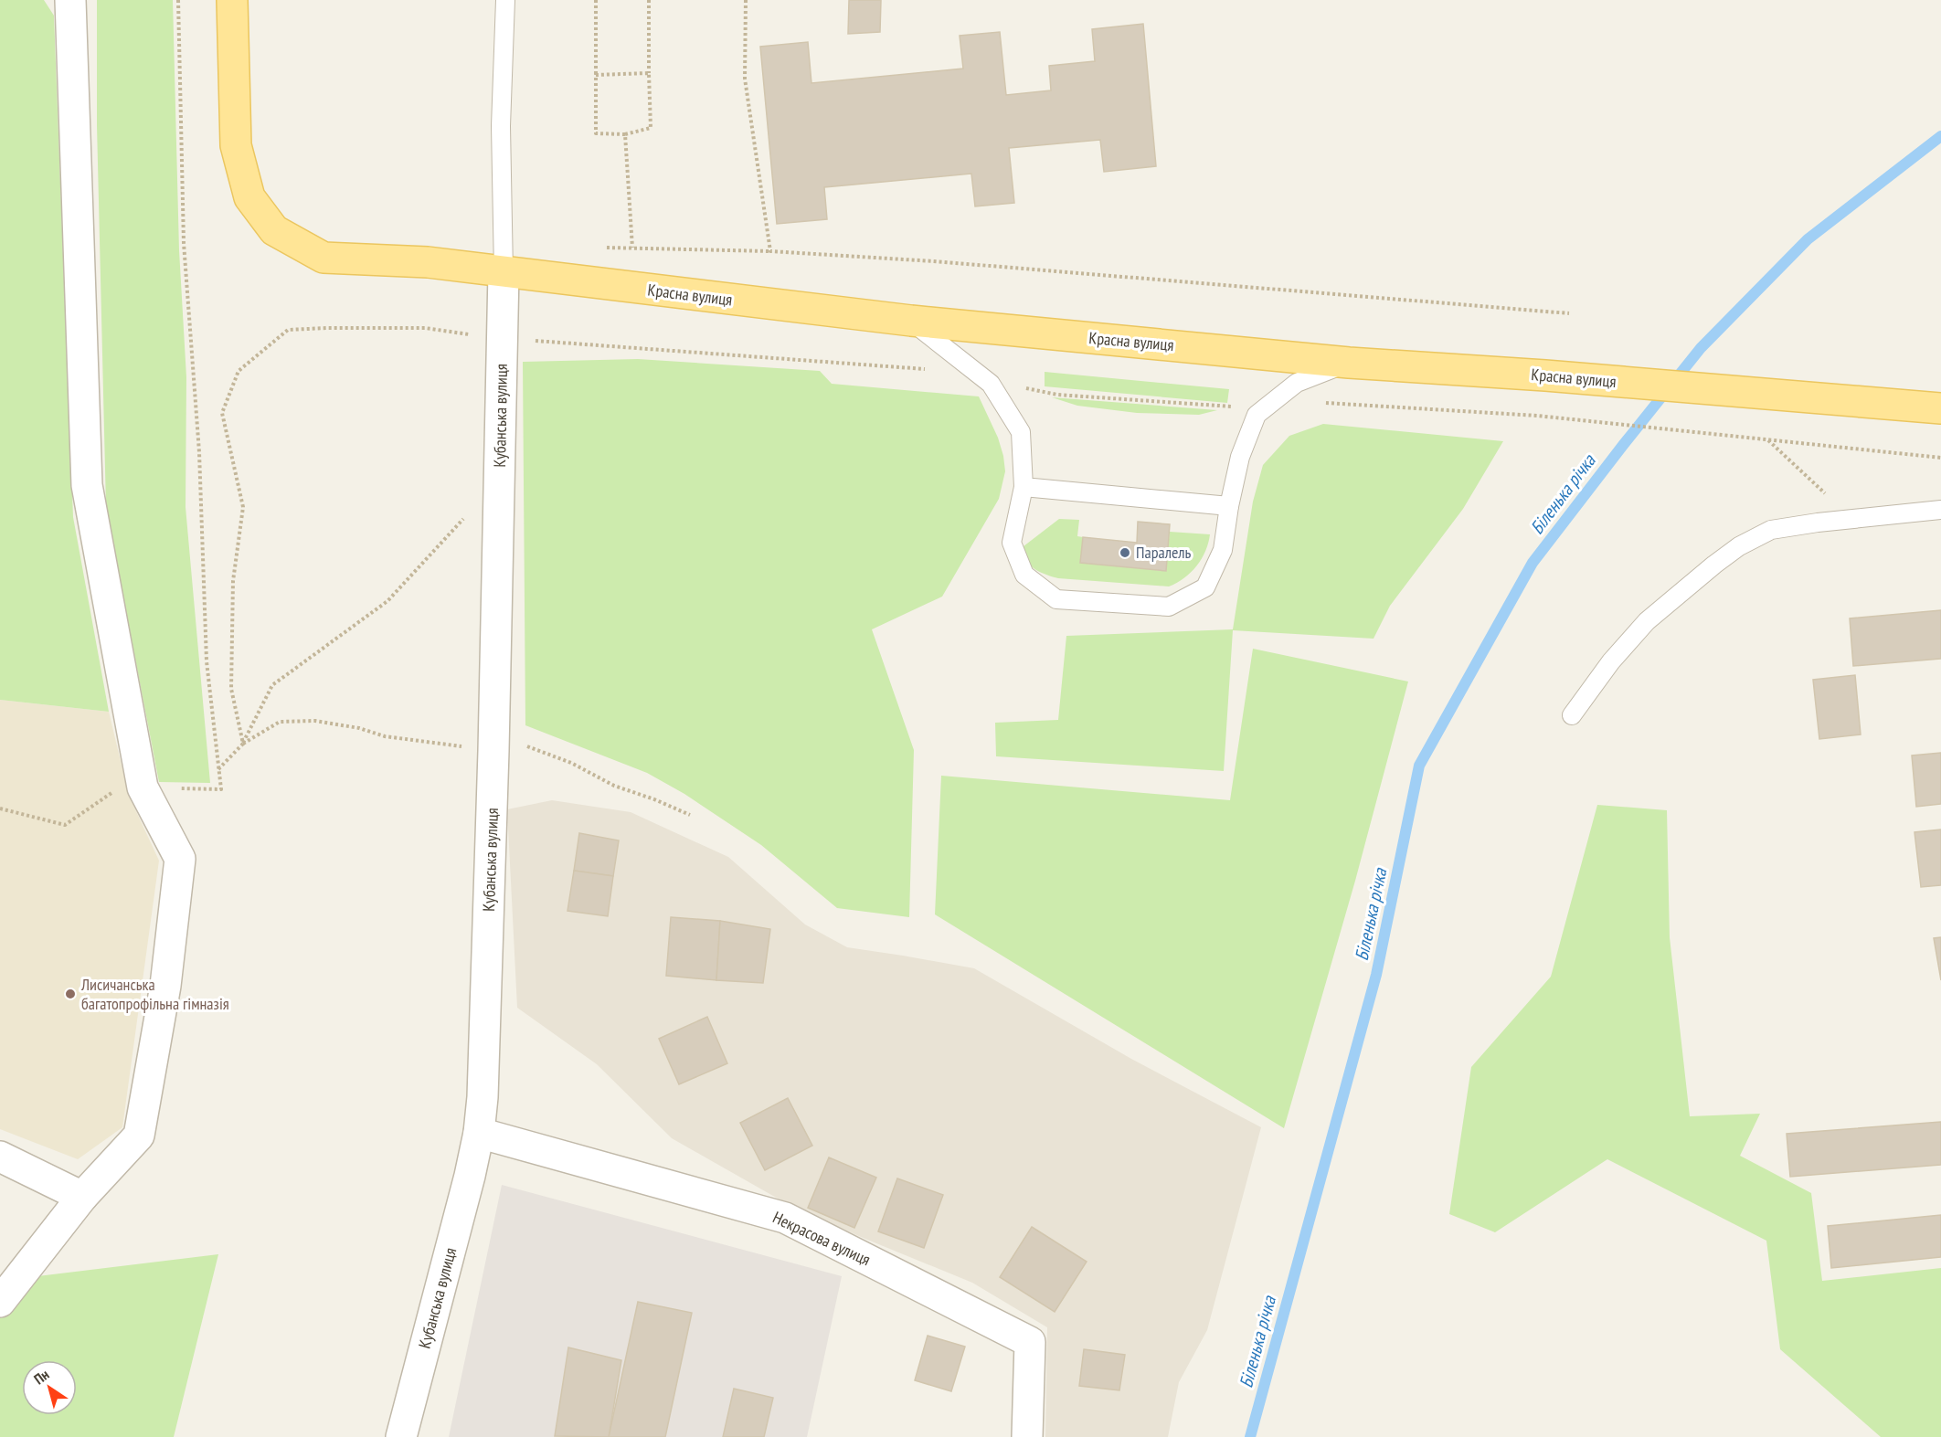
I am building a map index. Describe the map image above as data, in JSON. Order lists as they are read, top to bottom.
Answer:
{
  "streets": {
    "main road": ["Красна вулиця"],
    "street": ["Кубанська вулиця", "Некрасова вулиця"]
  },
  "crossings": [
    ["Красна вулиця", "Кубанська вулиця"],
    ["Кубанська вулиця", "Некрасова вулиця"]
  ],
  "water": ["Біленька річка"],
  "places": ["Паралель", "Лисичанська багатопрофільна гімназія"],
  "north": "top left"
}
